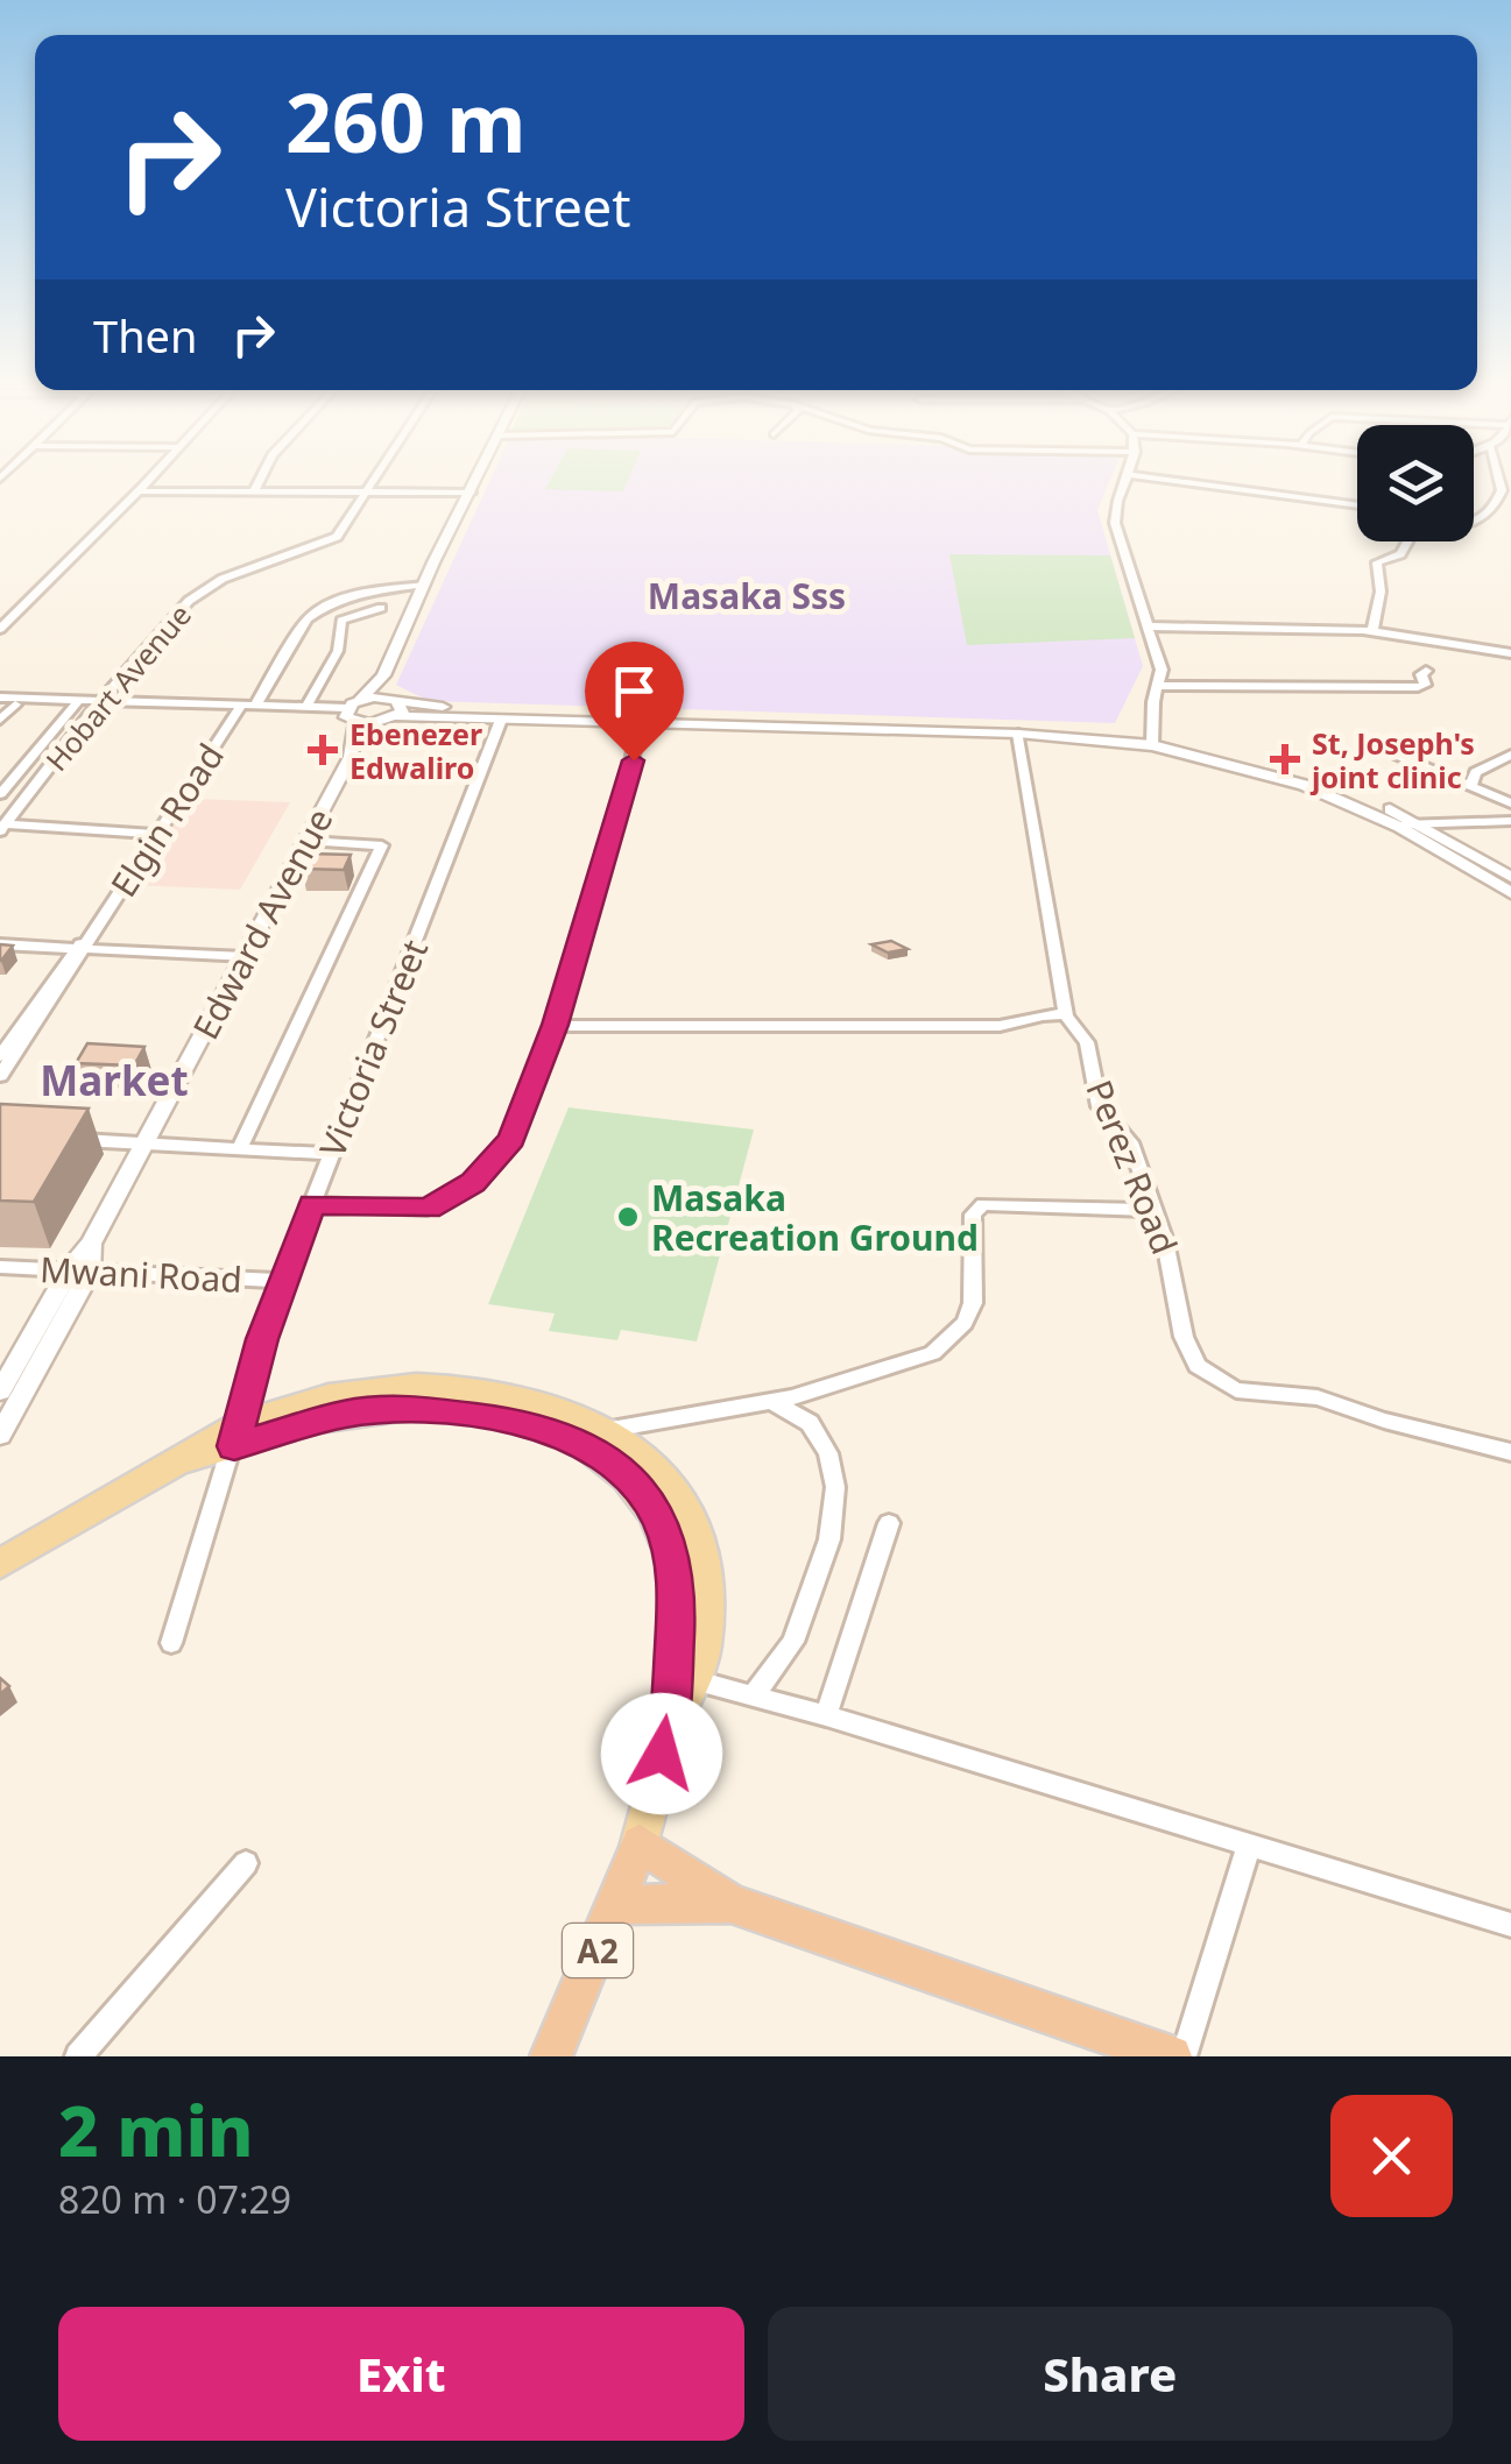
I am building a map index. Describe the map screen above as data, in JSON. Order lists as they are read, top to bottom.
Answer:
{
  "streets": {
    "highway": ["A2"],
    "street": [
      "Hobart Avenue",
      "Elgin Road",
      "Edward Avenue",
      "Victoria Street",
      "Perez Road",
      "Mwani Road"
    ]
  },
  "crossings": [
    ["Edward Avenue", "Mwani Road"],
    ["Victoria Street", "Mwani Road"],
    ["Victoria Street", "A2"]
  ],
  "districts": ["Masaka Sss", "Market"],
  "places": {
    "health": ["Ebenezer Edwaliro", "St, Joseph's joint clinic"],
    "other": ["Masaka Recreation Ground"]
  },
  "page": {
    "turn": ["260 m", "Victoria Street"],
    "then": "Then",
    "heading": ["2 min", "820 m · 07:29"],
    "buttons": ["Exit", "Share"]
  }
}
